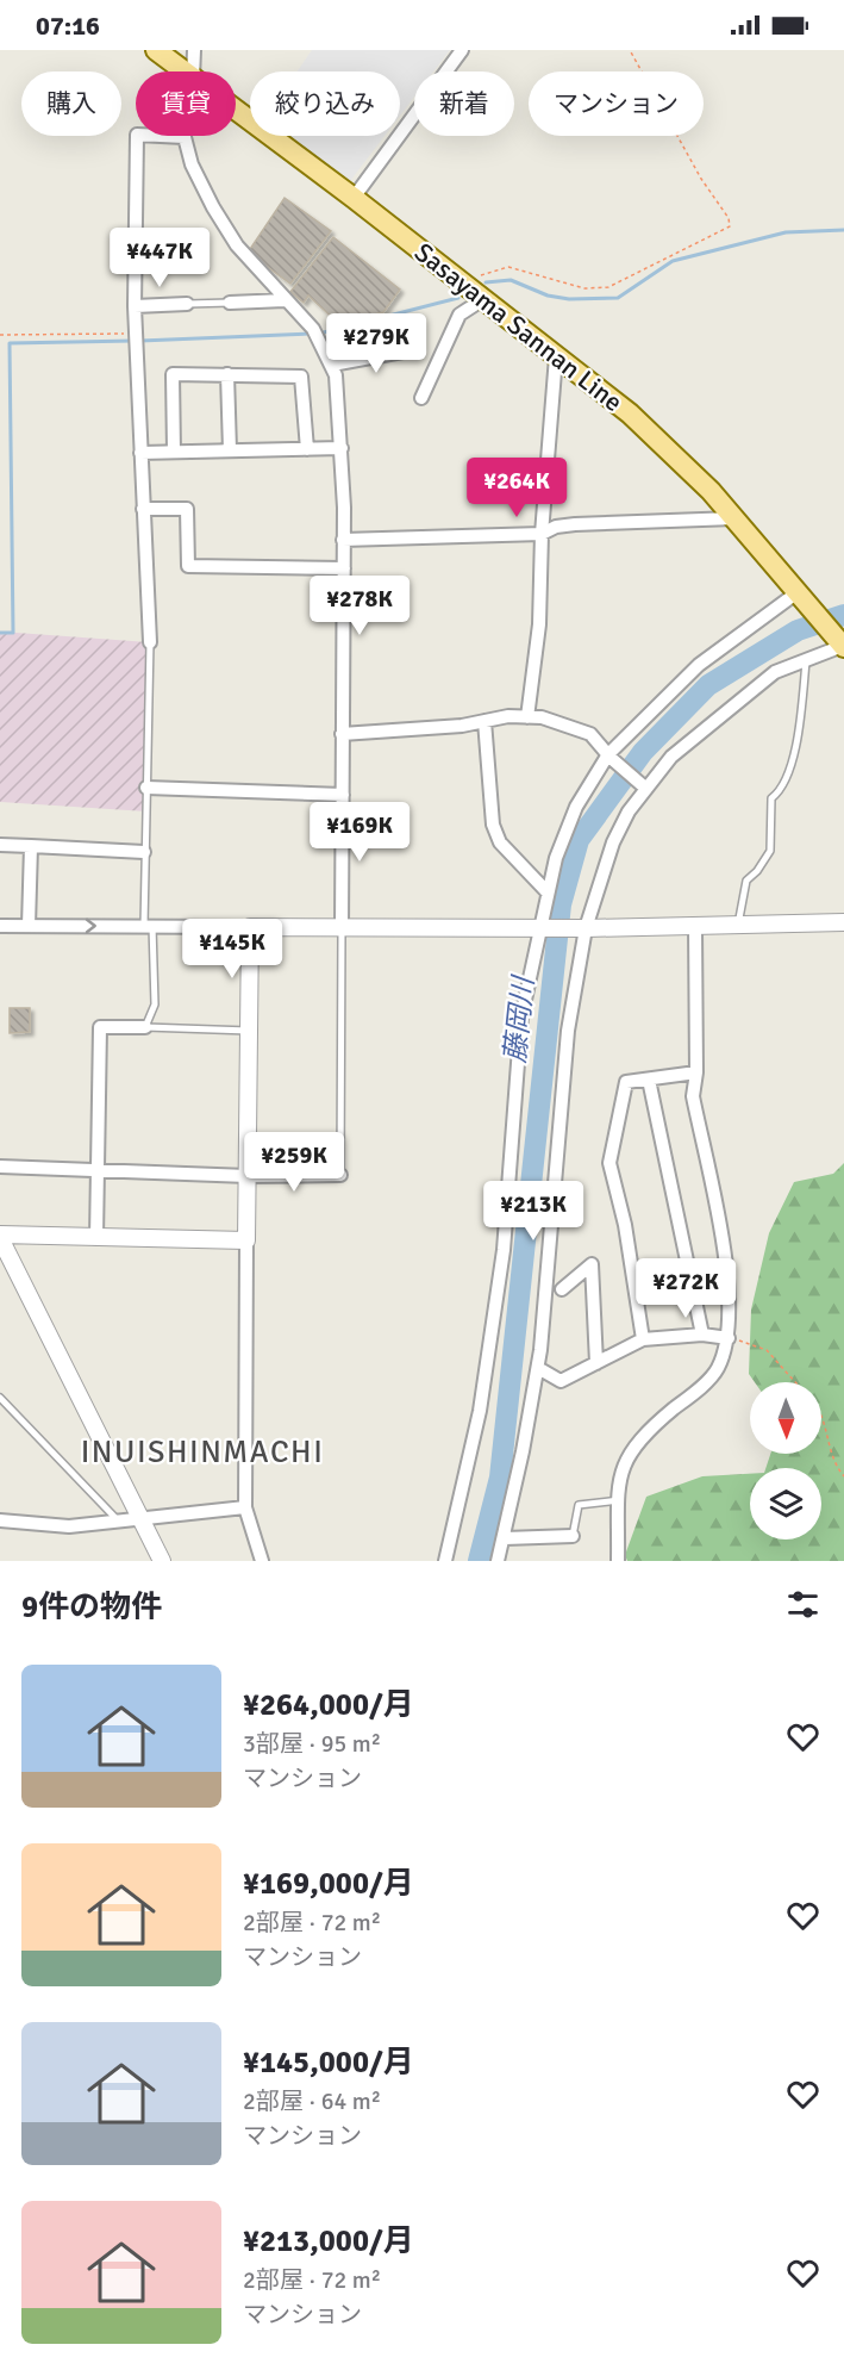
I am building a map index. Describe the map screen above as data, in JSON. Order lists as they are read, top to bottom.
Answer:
{
  "streets": {
    "main road": ["Sasayama Sannan Line"]
  },
  "districts": ["INUISHINMACHI"],
  "water": ["藤岡川"],
  "north": "bottom",
  "page": {
    "status": "07:16",
    "chip": [
      "購入",
      "賃貸",
      "絞り込み",
      "新着",
      "マンション"
    ],
    "price": [
      "¥447K",
      "¥279K",
      "¥264K",
      "¥278K",
      "¥169K",
      "¥145K",
      "¥259K",
      "¥213K",
      "¥272K"
    ],
    "heading": "9件の物件",
    "list": [
      {
        "name": "¥264,000/月",
        "note": "3部屋 · 95 m² · マンション"
      },
      {
        "name": "¥169,000/月",
        "note": "2部屋 · 72 m² · マンション"
      },
      {
        "name": "¥145,000/月",
        "note": "2部屋 · 64 m² · マンション"
      },
      {
        "name": "¥213,000/月",
        "note": "2部屋 · 72 m² · マンション"
      }
    ]
  }
}
